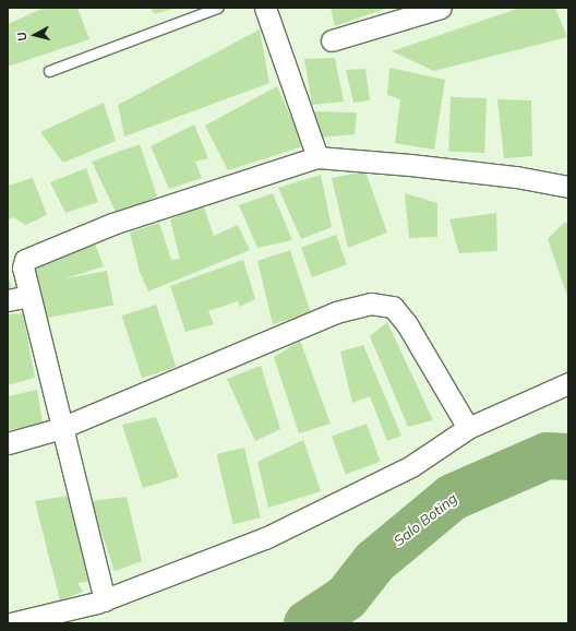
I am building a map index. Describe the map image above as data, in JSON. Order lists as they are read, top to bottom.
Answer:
{
  "water": ["Salo Boting"],
  "north": "left"
}
